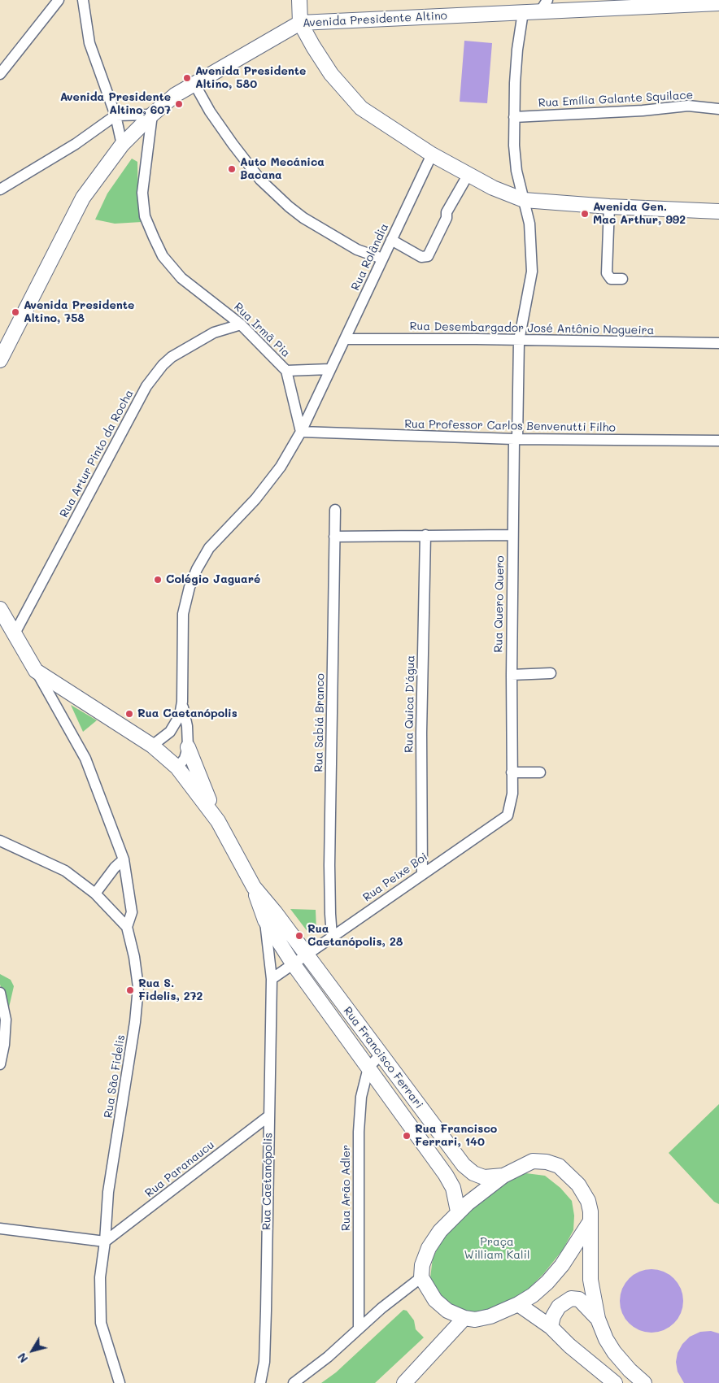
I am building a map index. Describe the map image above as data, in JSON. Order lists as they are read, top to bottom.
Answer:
{
  "streets": {
    "main road": ["Avenida Presidente Altino", "Rua Francisco Ferrari", "Rua Caetanópolis"],
    "street": [
      "Rua Emília Galante Squilace",
      "Rua Rolândia",
      "Rua Desembargador José Antônio Nogueira",
      "Rua Irmã Pia",
      "Rua Professor Carlos Benvenutti Filho",
      "Rua Artur Pinto da Rocha",
      "Rua Quero Quero",
      "Rua Quica D'água",
      "Rua Sabiá Branco",
      "Rua Peixe Boi",
      "Rua São Fidelis",
      "Rua Paranaucu",
      "Rua Arão Adler"
    ]
  },
  "crossings": [
    ["Avenida Presidente Altino", "Rua Irmã Pia"],
    ["Avenida Presidente Altino", "Rua Quero Quero"],
    ["Rua Emília Galante Squilace", "Rua Quero Quero"],
    ["Rua Rolândia", "Rua Desembargador José Antônio Nogueira"],
    ["Rua Rolândia", "Rua Irmã Pia"],
    ["Rua Rolândia", "Rua Professor Carlos Benvenutti Filho"],
    ["Rua Desembargador José Antônio Nogueira", "Rua Quero Quero"],
    ["Rua Irmã Pia", "Rua Professor Carlos Benvenutti Filho"],
    ["Rua Irmã Pia", "Rua Artur Pinto da Rocha"],
    ["Rua Professor Carlos Benvenutti Filho", "Rua Quero Quero"],
    ["Rua Quero Quero", "Rua Peixe Boi"],
    ["Rua Quica D'água", "Rua Peixe Boi"],
    ["Rua Sabiá Branco", "Rua Peixe Boi"],
    ["Rua Peixe Boi", "Rua Francisco Ferrari"],
    ["Rua Peixe Boi", "Rua Caetanópolis"],
    ["Rua Francisco Ferrari", "Rua Caetanópolis"],
    ["Rua Francisco Ferrari", "Rua Arão Adler"],
    ["Rua São Fidelis", "Rua Paranaucu"],
    ["Rua Paranaucu", "Rua Caetanópolis"]
  ],
  "parks": ["Praça William Kalil"],
  "places": [
    "Avenida Presidente Altino, 580",
    "Avenida Presidente Altino, 607",
    "Auto Mecánica Bacana",
    "Avenida Gen. Mac Arthur, 992",
    "Avenida Presidente Altino, 758",
    "Colégio Jaguaré",
    "Rua Caetanópolis",
    "Rua Caetanópolis, 28",
    "Rua S. Fidelis, 272",
    "Rua Francisco Ferrari, 140"
  ],
  "north": "bottom left"
}
